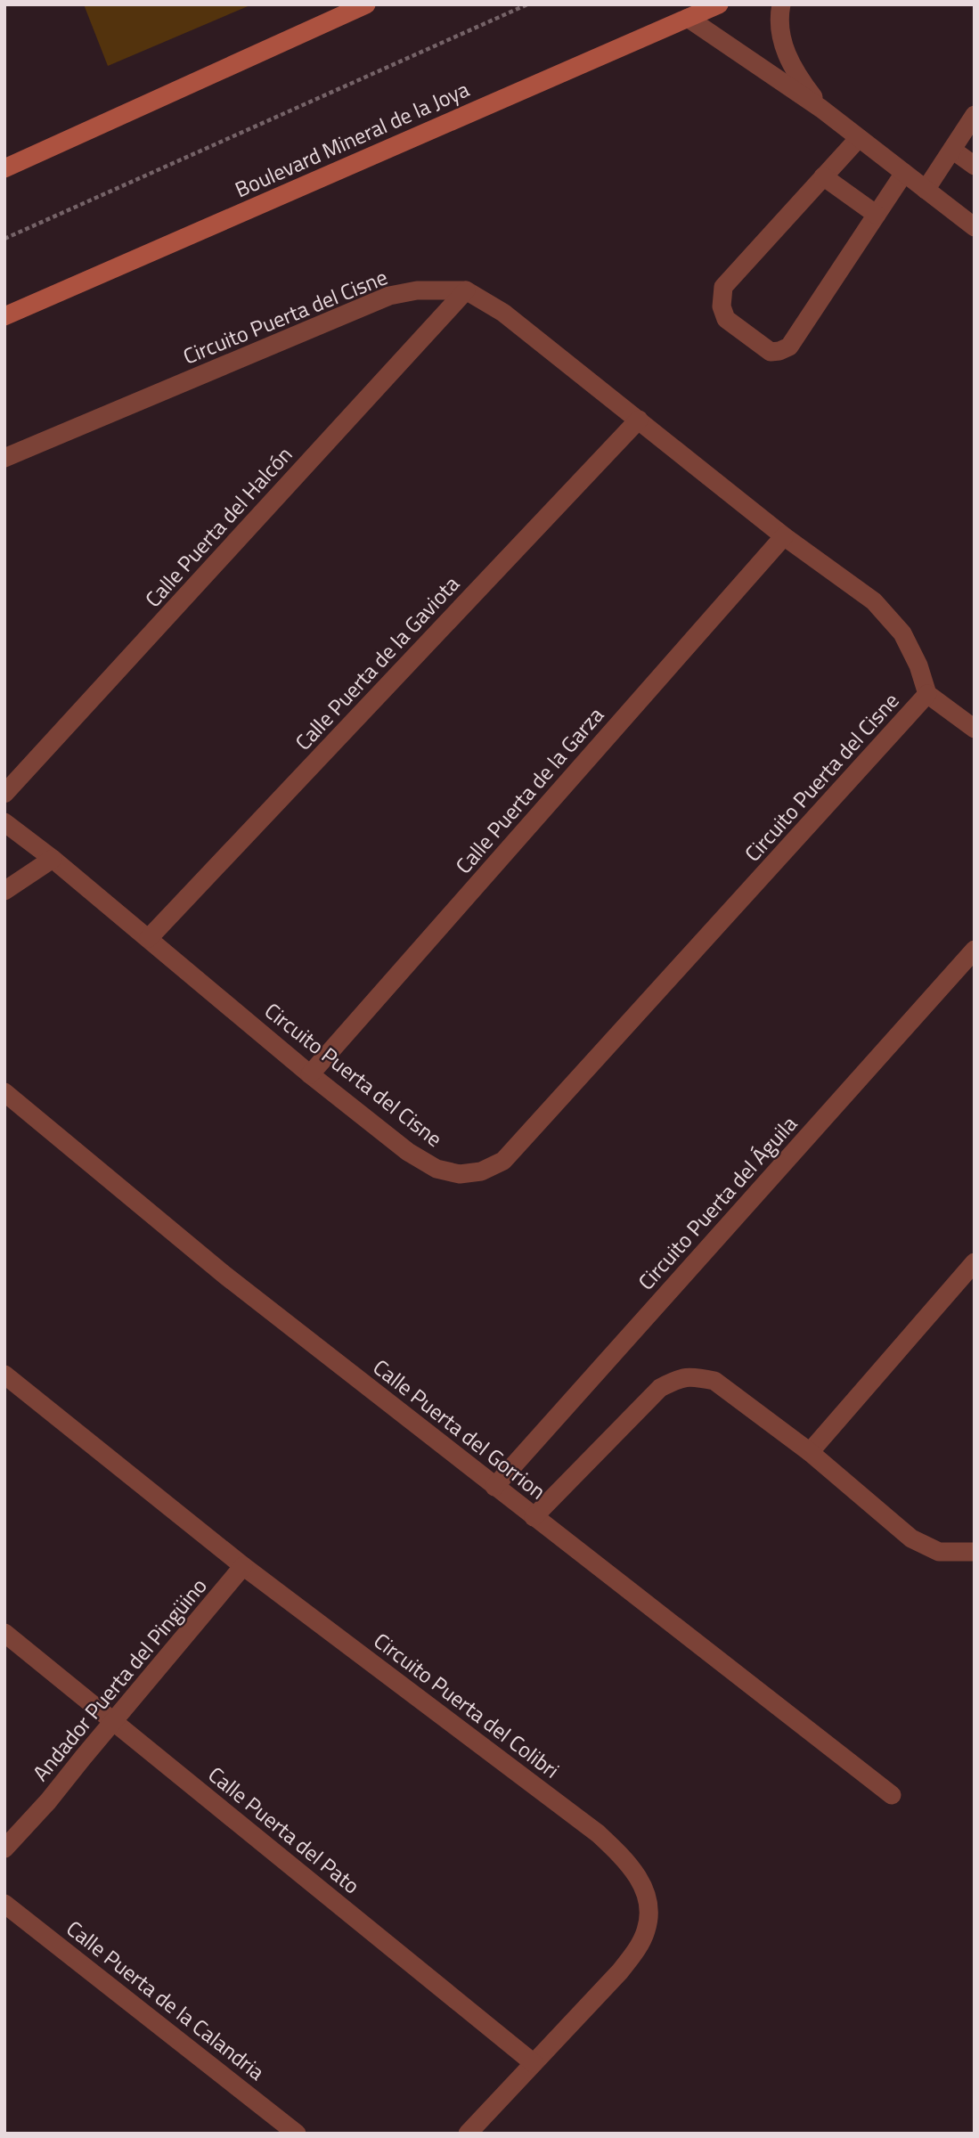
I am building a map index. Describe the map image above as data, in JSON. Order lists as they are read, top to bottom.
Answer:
{
  "streets": {
    "street": [
      "Boulevard Mineral de la Joya",
      "Circuito Puerta del Cisne",
      "Calle Puerta del Halcón",
      "Calle Puerta de la Gaviota",
      "Calle Puerta de la Garza",
      "Circuito Puerta del Águila",
      "Calle Puerta del Gorrion",
      "Andador Puerta del Pingüino",
      "Circuito Puerta del Colibri",
      "Calle Puerta del Pato",
      "Calle Puerta de la Calandria"
    ]
  },
  "crossings": [
    ["Circuito Puerta del Cisne", "Calle Puerta del Halcón"],
    ["Circuito Puerta del Cisne", "Calle Puerta de la Gaviota"],
    ["Circuito Puerta del Cisne", "Calle Puerta de la Garza"],
    ["Circuito Puerta del Águila", "Calle Puerta del Gorrion"],
    ["Andador Puerta del Pingüino", "Circuito Puerta del Colibri"],
    ["Andador Puerta del Pingüino", "Calle Puerta del Pato"],
    ["Circuito Puerta del Colibri", "Calle Puerta del Pato"]
  ]
}
